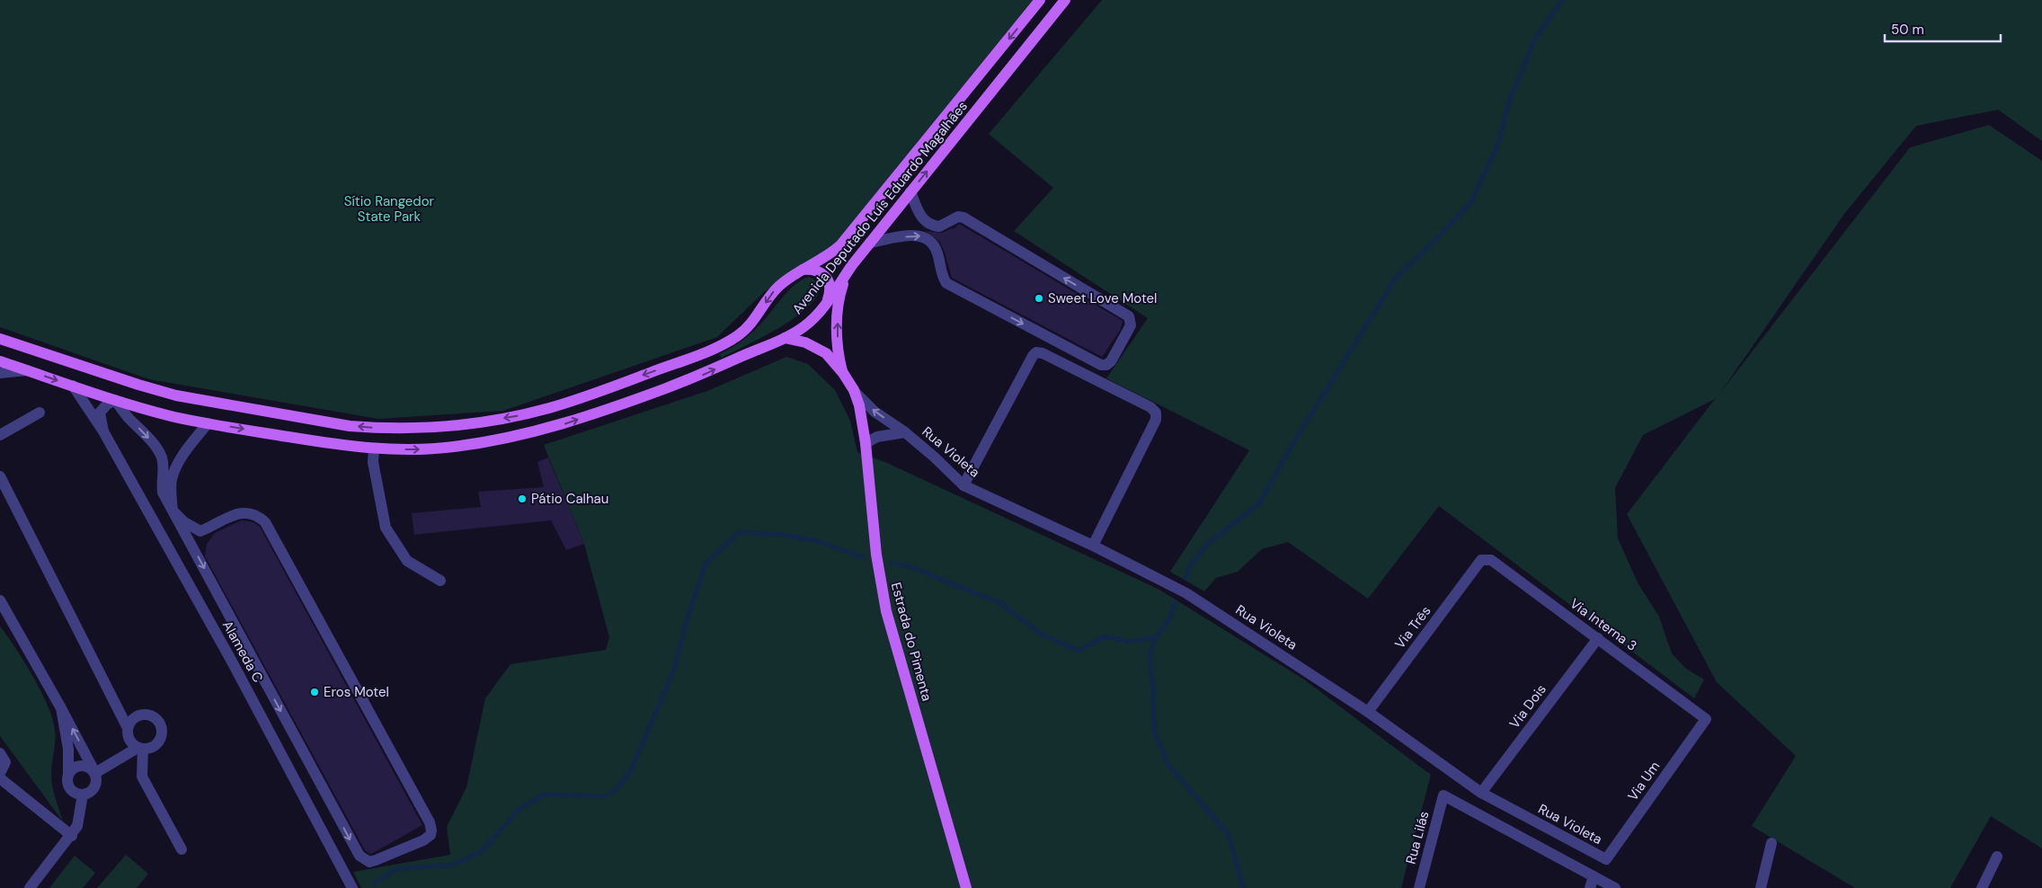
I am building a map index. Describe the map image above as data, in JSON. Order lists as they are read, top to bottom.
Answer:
{
  "streets": {
    "main road": ["Avenida Deputado Luís Eduardo Magalhães", "Estrada do Pimenta"],
    "street": [
      "Rua Violeta",
      "Via Interna 3",
      "Via Três",
      "Alameda C",
      "Via Dois",
      "Via Um",
      "Rua Lilás"
    ]
  },
  "crossings": [
    ["Avenida Deputado Luís Eduardo Magalhães", "Estrada do Pimenta"],
    ["Avenida Deputado Luís Eduardo Magalhães", "Alameda C"],
    ["Rua Violeta", "Via Três"],
    ["Rua Violeta", "Estrada do Pimenta"],
    ["Rua Violeta", "Via Dois"],
    ["Rua Violeta", "Via Um"],
    ["Via Interna 3", "Via Três"],
    ["Via Interna 3", "Via Dois"],
    ["Via Interna 3", "Via Um"]
  ],
  "parks": ["Sítio Rangedor State Park"],
  "places": ["Sweet Love Motel", "Pátio Calhau", "Eros Motel"],
  "scale_bar": "50 m"
}
